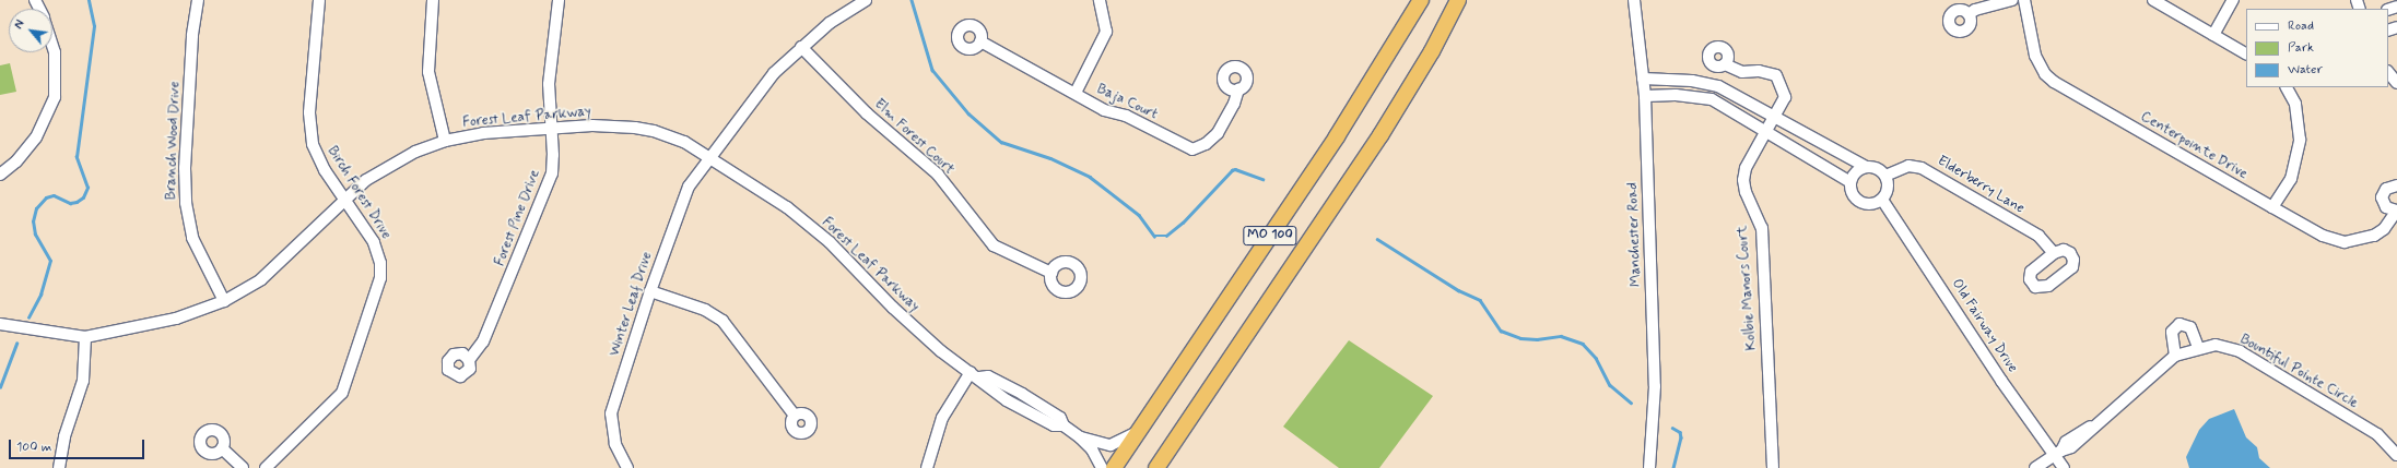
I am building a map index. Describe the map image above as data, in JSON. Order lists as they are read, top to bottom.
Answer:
{
  "streets": {
    "highway": ["MO 100"],
    "street": [
      "Baja Court",
      "Forest Leaf Parkway",
      "Elm Forest Court",
      "Branch Wood Drive",
      "Centerpointe Drive",
      "Elderberry Lane",
      "Birch Forest Drive",
      "Forest Pine Drive",
      "Manchester Road",
      "Kolbie Manors Court",
      "Winter Leaf Drive",
      "Old Fairway Drive",
      "Bountiful Pointe Circle"
    ]
  },
  "crossings": [
    ["Forest Leaf Parkway", "Branch Wood Drive"],
    ["Forest Leaf Parkway", "Birch Forest Drive"],
    ["Forest Leaf Parkway", "Forest Pine Drive"],
    ["Forest Leaf Parkway", "MO 100"],
    ["Forest Leaf Parkway", "Winter Leaf Drive"],
    ["Elm Forest Court", "Winter Leaf Drive"],
    ["Elderberry Lane", "Old Fairway Drive"],
    ["Old Fairway Drive", "Bountiful Pointe Circle"]
  ],
  "legend": ["Road", "Park", "Water"],
  "scale_bar": "100 m",
  "north": "top left"
}
